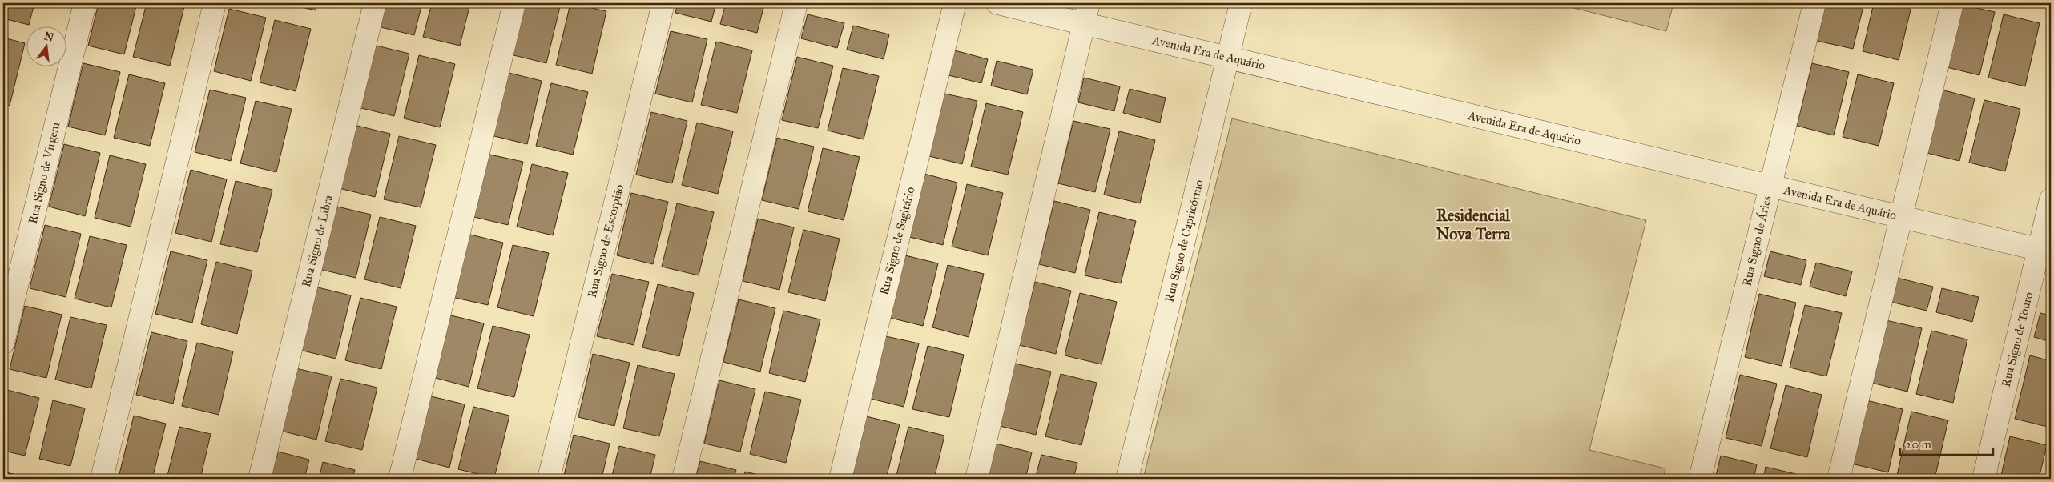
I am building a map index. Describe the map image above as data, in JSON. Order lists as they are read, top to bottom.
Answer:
{
  "streets": {
    "street": [
      "Avenida Era de Aquário",
      "Rua Signo de Virgem",
      "Rua Signo de Libra",
      "Rua Signo de Escorpião",
      "Rua Signo de Sagitário",
      "Rua Signo de Capricórnio",
      "Rua Signo de Áries",
      "Rua Signo de Touro"
    ]
  },
  "crossings": [
    ["Avenida Era de Aquário", "Rua Signo de Capricórnio"],
    ["Avenida Era de Aquário", "Rua Signo de Áries"],
    ["Avenida Era de Aquário", "Rua Signo de Touro"]
  ],
  "districts": ["Residencial Nova Terra"],
  "scale_bar": "20 m",
  "north": "top"
}
